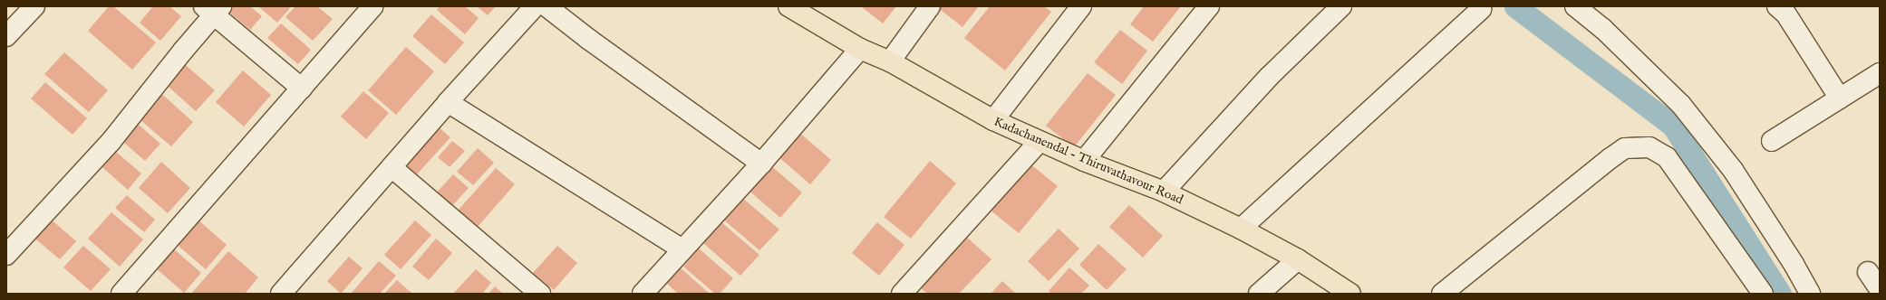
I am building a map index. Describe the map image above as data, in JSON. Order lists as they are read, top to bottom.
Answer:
{
  "streets": {
    "main road": ["Kadachanendal - Thiruvathavour Road"]
  }
}
